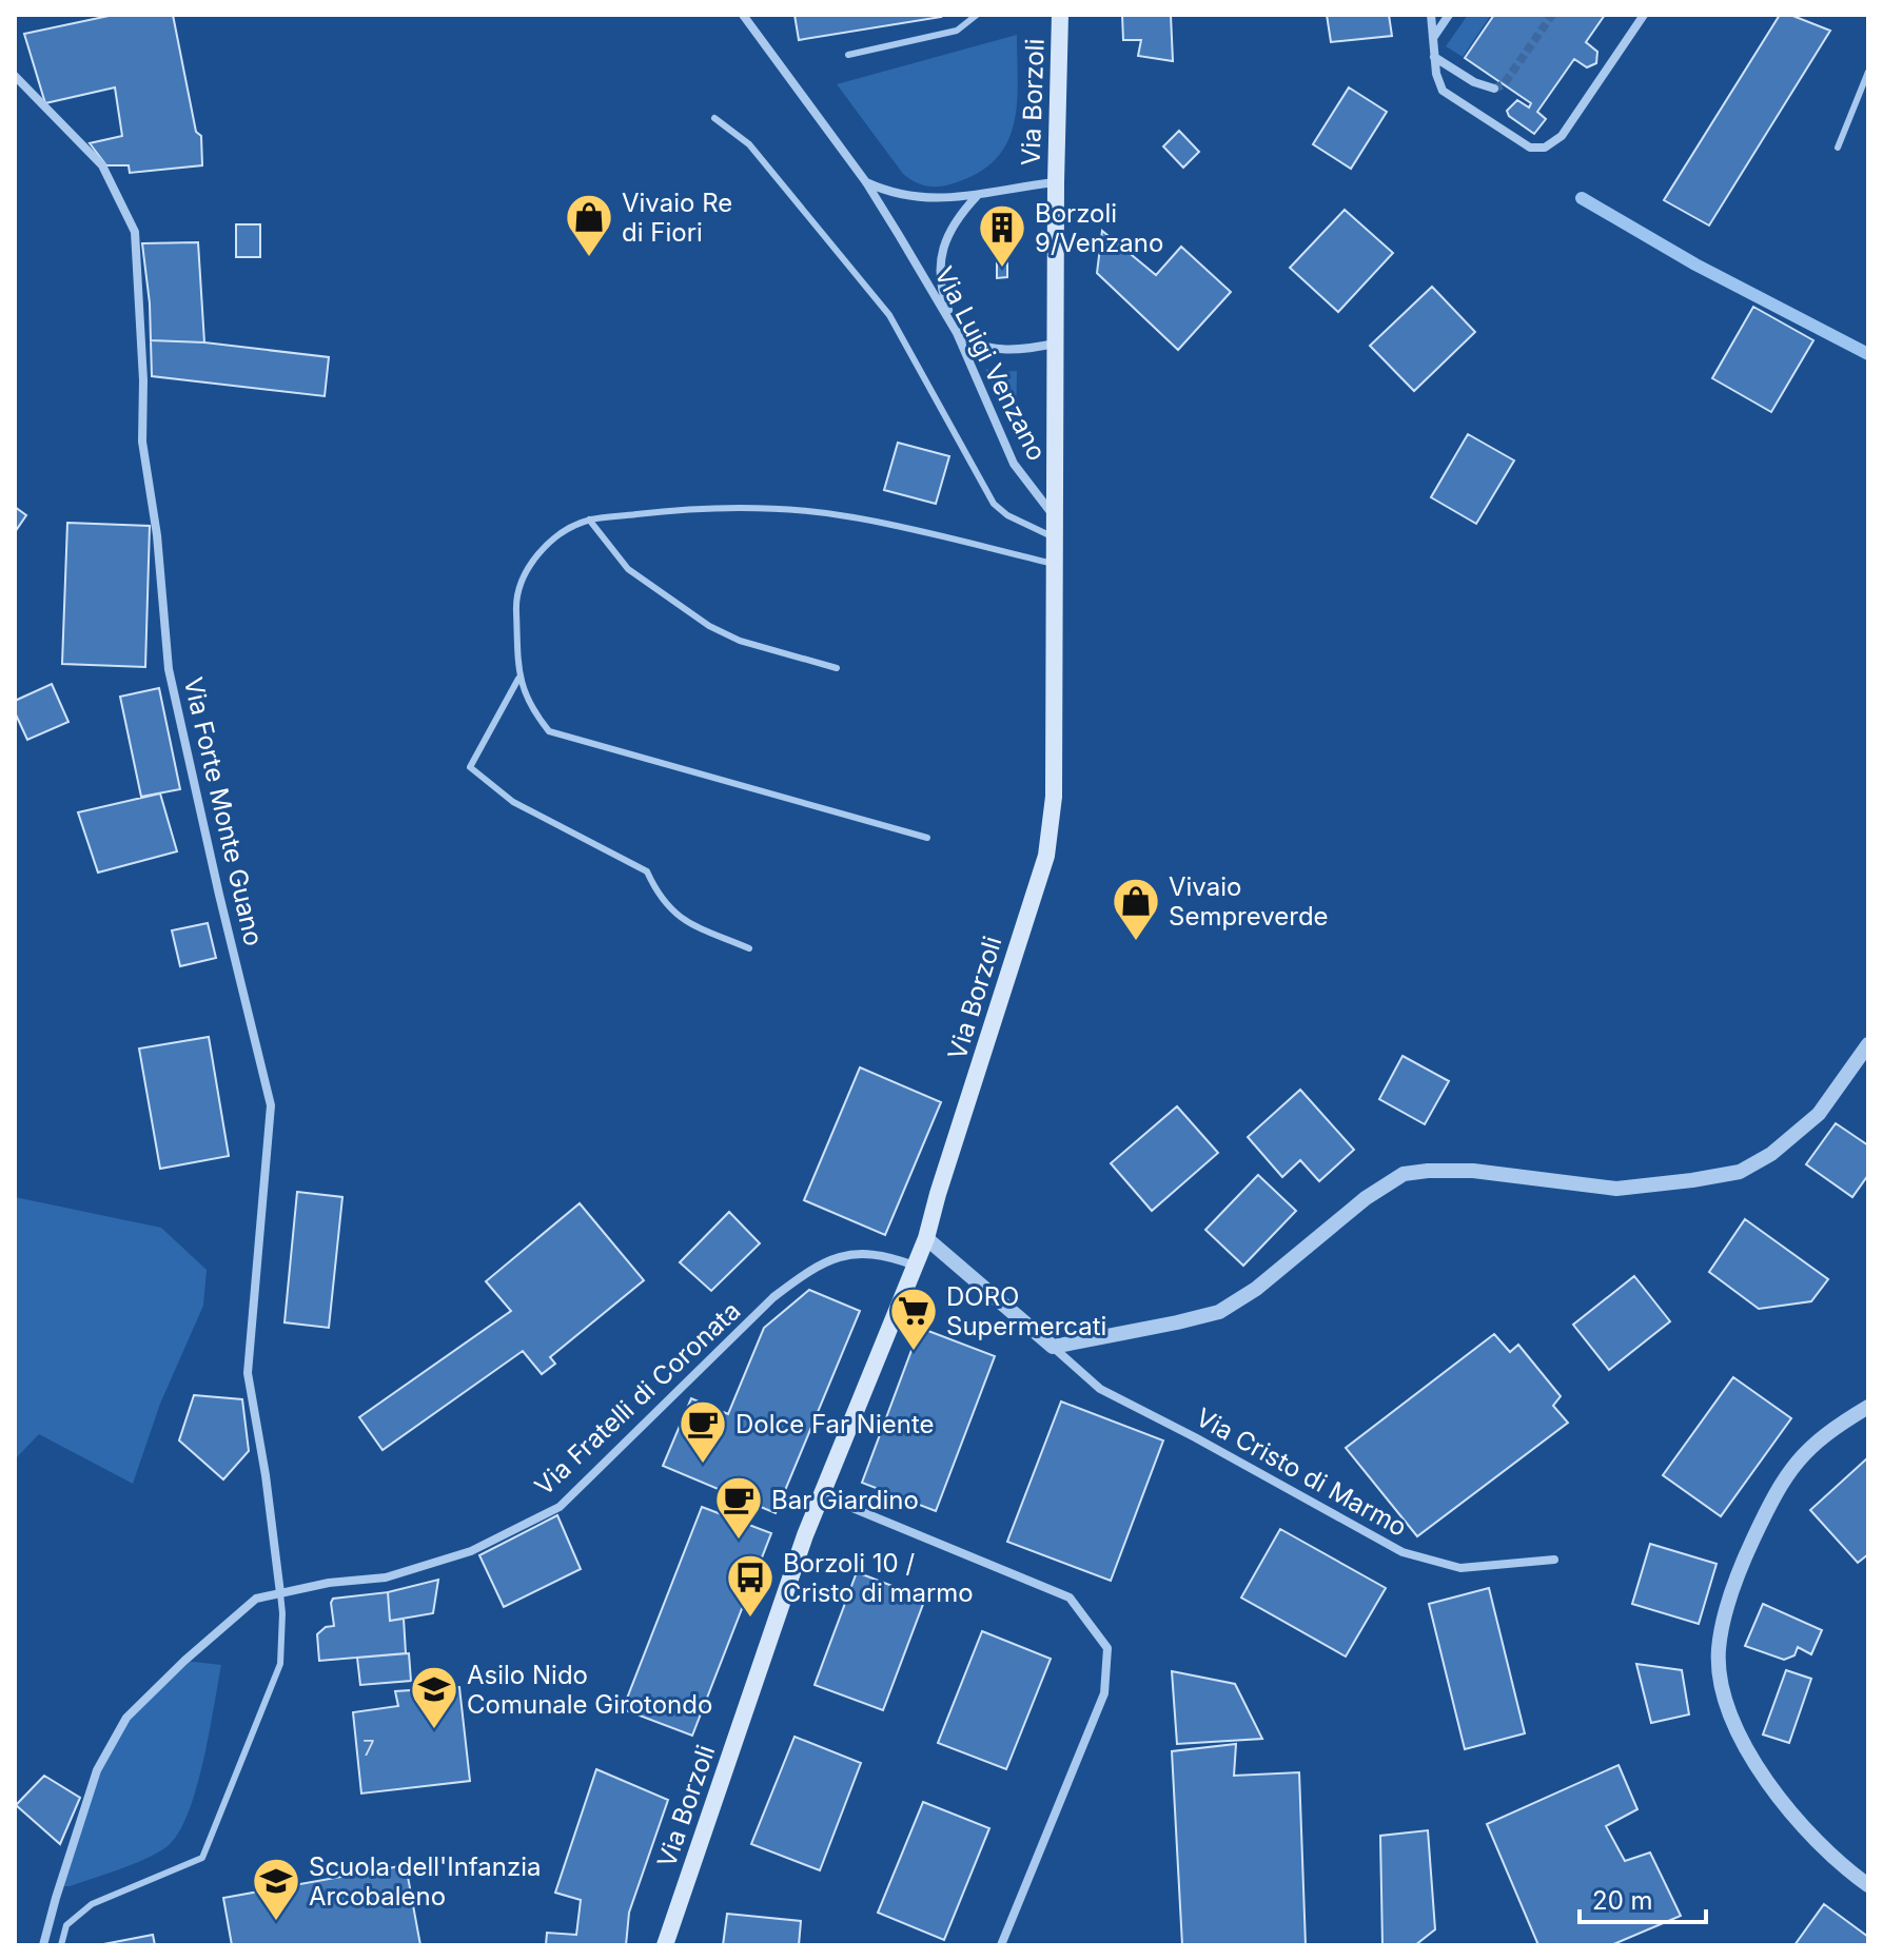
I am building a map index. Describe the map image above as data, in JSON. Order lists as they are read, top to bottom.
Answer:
{
  "streets": {
    "main road": ["Via Borzoli"],
    "street": [
      "Via Luigi Venzano",
      "Via Forte Monte Guano",
      "Via Fratelli di Coronata",
      "Via Cristo di Marmo"
    ]
  },
  "crossings": [
    ["Via Borzoli", "Via Luigi Venzano"],
    ["Via Borzoli", "Via Fratelli di Coronata"],
    ["Via Forte Monte Guano", "Via Fratelli di Coronata"]
  ],
  "places": {
    "shop": ["Vivaio Re di Fiori", "Vivaio Sempreverde"],
    "building": ["Borzoli 9/Venzano"],
    "supermarket": ["DORO Supermercati"],
    "cafe": ["Dolce Far Niente", "Bar Giardino"],
    "bus stop": ["Borzoli 10 / Cristo di marmo"],
    "school or university": ["Asilo Nido Comunale Girotondo", "Scuola dell'Infanzia Arcobaleno"]
  },
  "house_numbers": ["7"],
  "scale_bar": "20 m"
}
